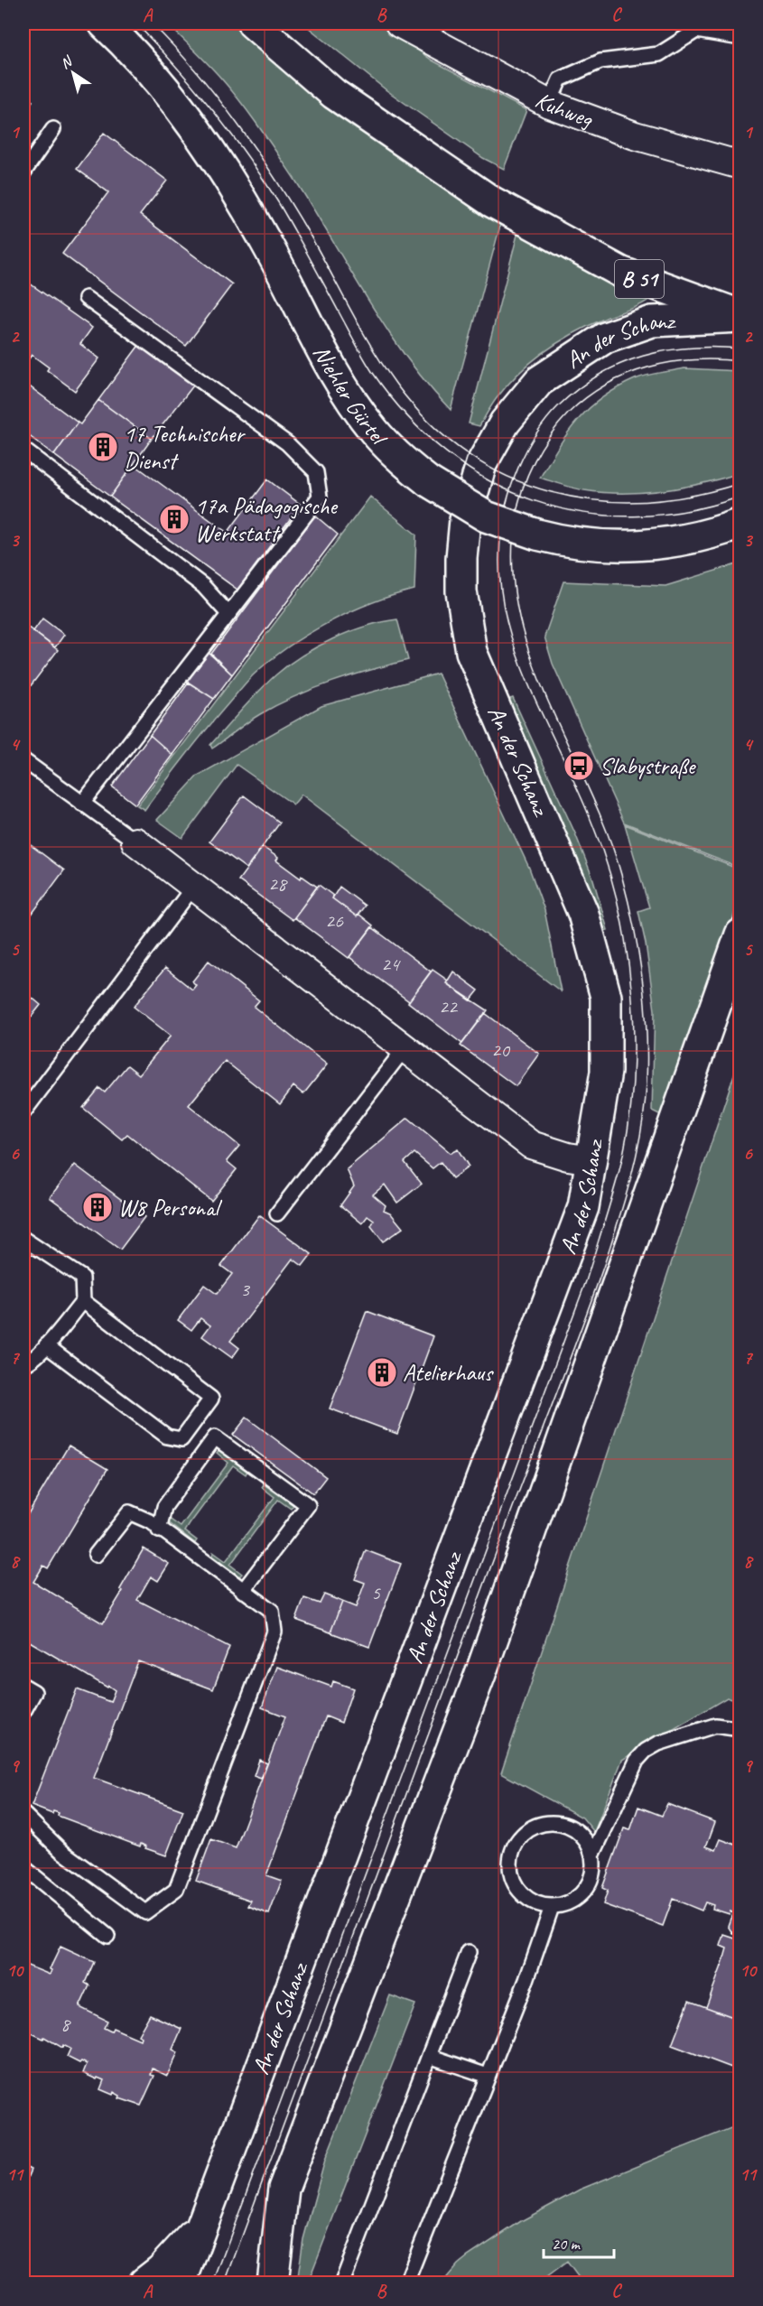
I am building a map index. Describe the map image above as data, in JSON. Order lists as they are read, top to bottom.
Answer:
{
  "streets": {
    "main road": ["B 51", "An der Schanz", "Niehler Gürtel"],
    "street": ["Kuhweg"]
  },
  "crossings": [
    ["B 51", "An der Schanz"]
  ],
  "places": {
    "building": [
      "17 Technischer Dienst",
      "17a Pädagogische Werkstatt",
      "W8 Personal",
      "Atelierhaus"
    ],
    "bus stop": ["Slabystraße"]
  },
  "house_numbers": [
    "28",
    "26",
    "24",
    "22",
    "20",
    "3",
    "5",
    "8"
  ],
  "scale_bar": "20 m",
  "north": "top left",
  "grid": {
    "columns": ["A", "B", "C"],
    "rows": [
      "1",
      "2",
      "3",
      "4",
      "5",
      "6",
      "7",
      "8",
      "9",
      "10",
      "11"
    ]
  }
}
